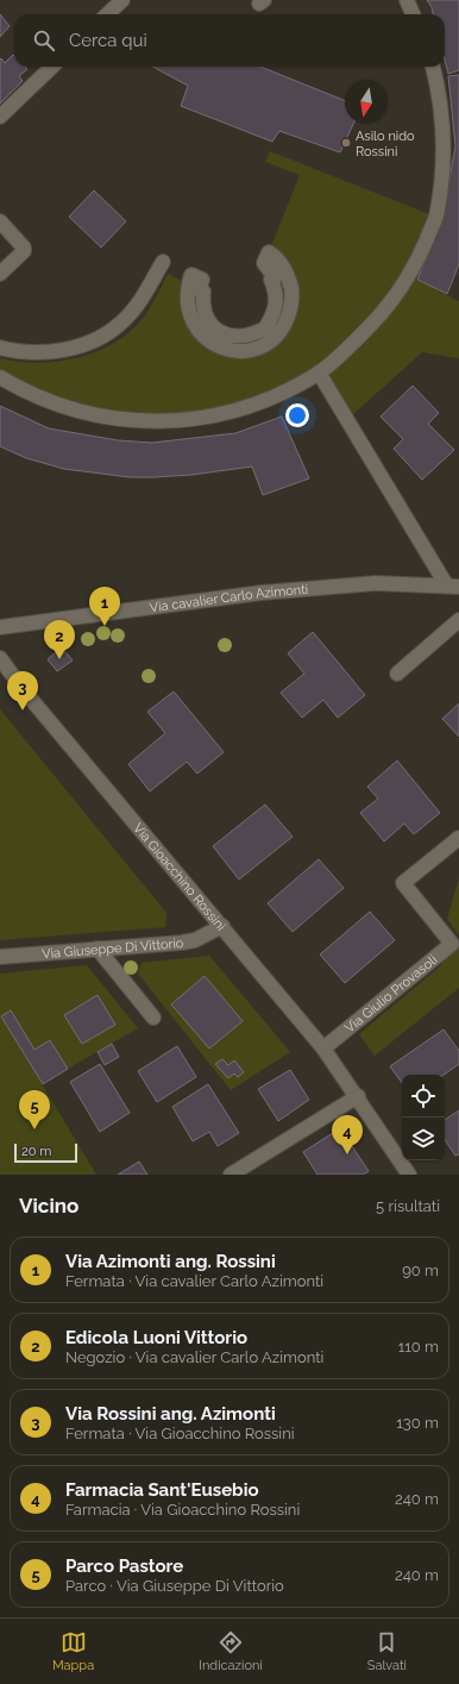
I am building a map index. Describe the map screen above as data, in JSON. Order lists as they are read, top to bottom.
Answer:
{
  "streets": {
    "street": [
      "Via cavalier Carlo Azimonti",
      "Via Gioacchino Rossini",
      "Via Giuseppe Di Vittorio",
      "Via Giulio Provasoli"
    ]
  },
  "crossings": [
    ["Via Gioacchino Rossini", "Via Giuseppe Di Vittorio"],
    ["Via Gioacchino Rossini", "Via Giulio Provasoli"]
  ],
  "places": ["Asilo nido Rossini"],
  "scale_bar": "20 m",
  "north": "bottom",
  "page": {
    "search": "Cerca qui",
    "pins": [
      "1",
      "2",
      "3",
      "5",
      "4"
    ],
    "scale": "20 m",
    "heading": ["Vicino", "5 risultati"],
    "list": [
      {
        "mark": "1",
        "name": "Via Azimonti ang. Rossini",
        "note": "Fermata · Via cavalier Carlo Azimonti",
        "value": "90 m"
      },
      {
        "mark": "2",
        "name": "Edicola Luoni Vittorio",
        "note": "Negozio · Via cavalier Carlo Azimonti",
        "value": "110 m"
      },
      {
        "mark": "3",
        "name": "Via Rossini ang. Azimonti",
        "note": "Fermata · Via Gioacchino Rossini",
        "value": "130 m"
      },
      {
        "mark": "4",
        "name": "Farmacia Sant'Eusebio",
        "note": "Farmacia · Via Gioacchino Rossini",
        "value": "240 m"
      },
      {
        "mark": "5",
        "name": "Parco Pastore",
        "note": "Parco · Via Giuseppe Di Vittorio",
        "value": "240 m"
      }
    ],
    "nav": ["Mappa", "Indicazioni", "Salvati"]
  }
}
